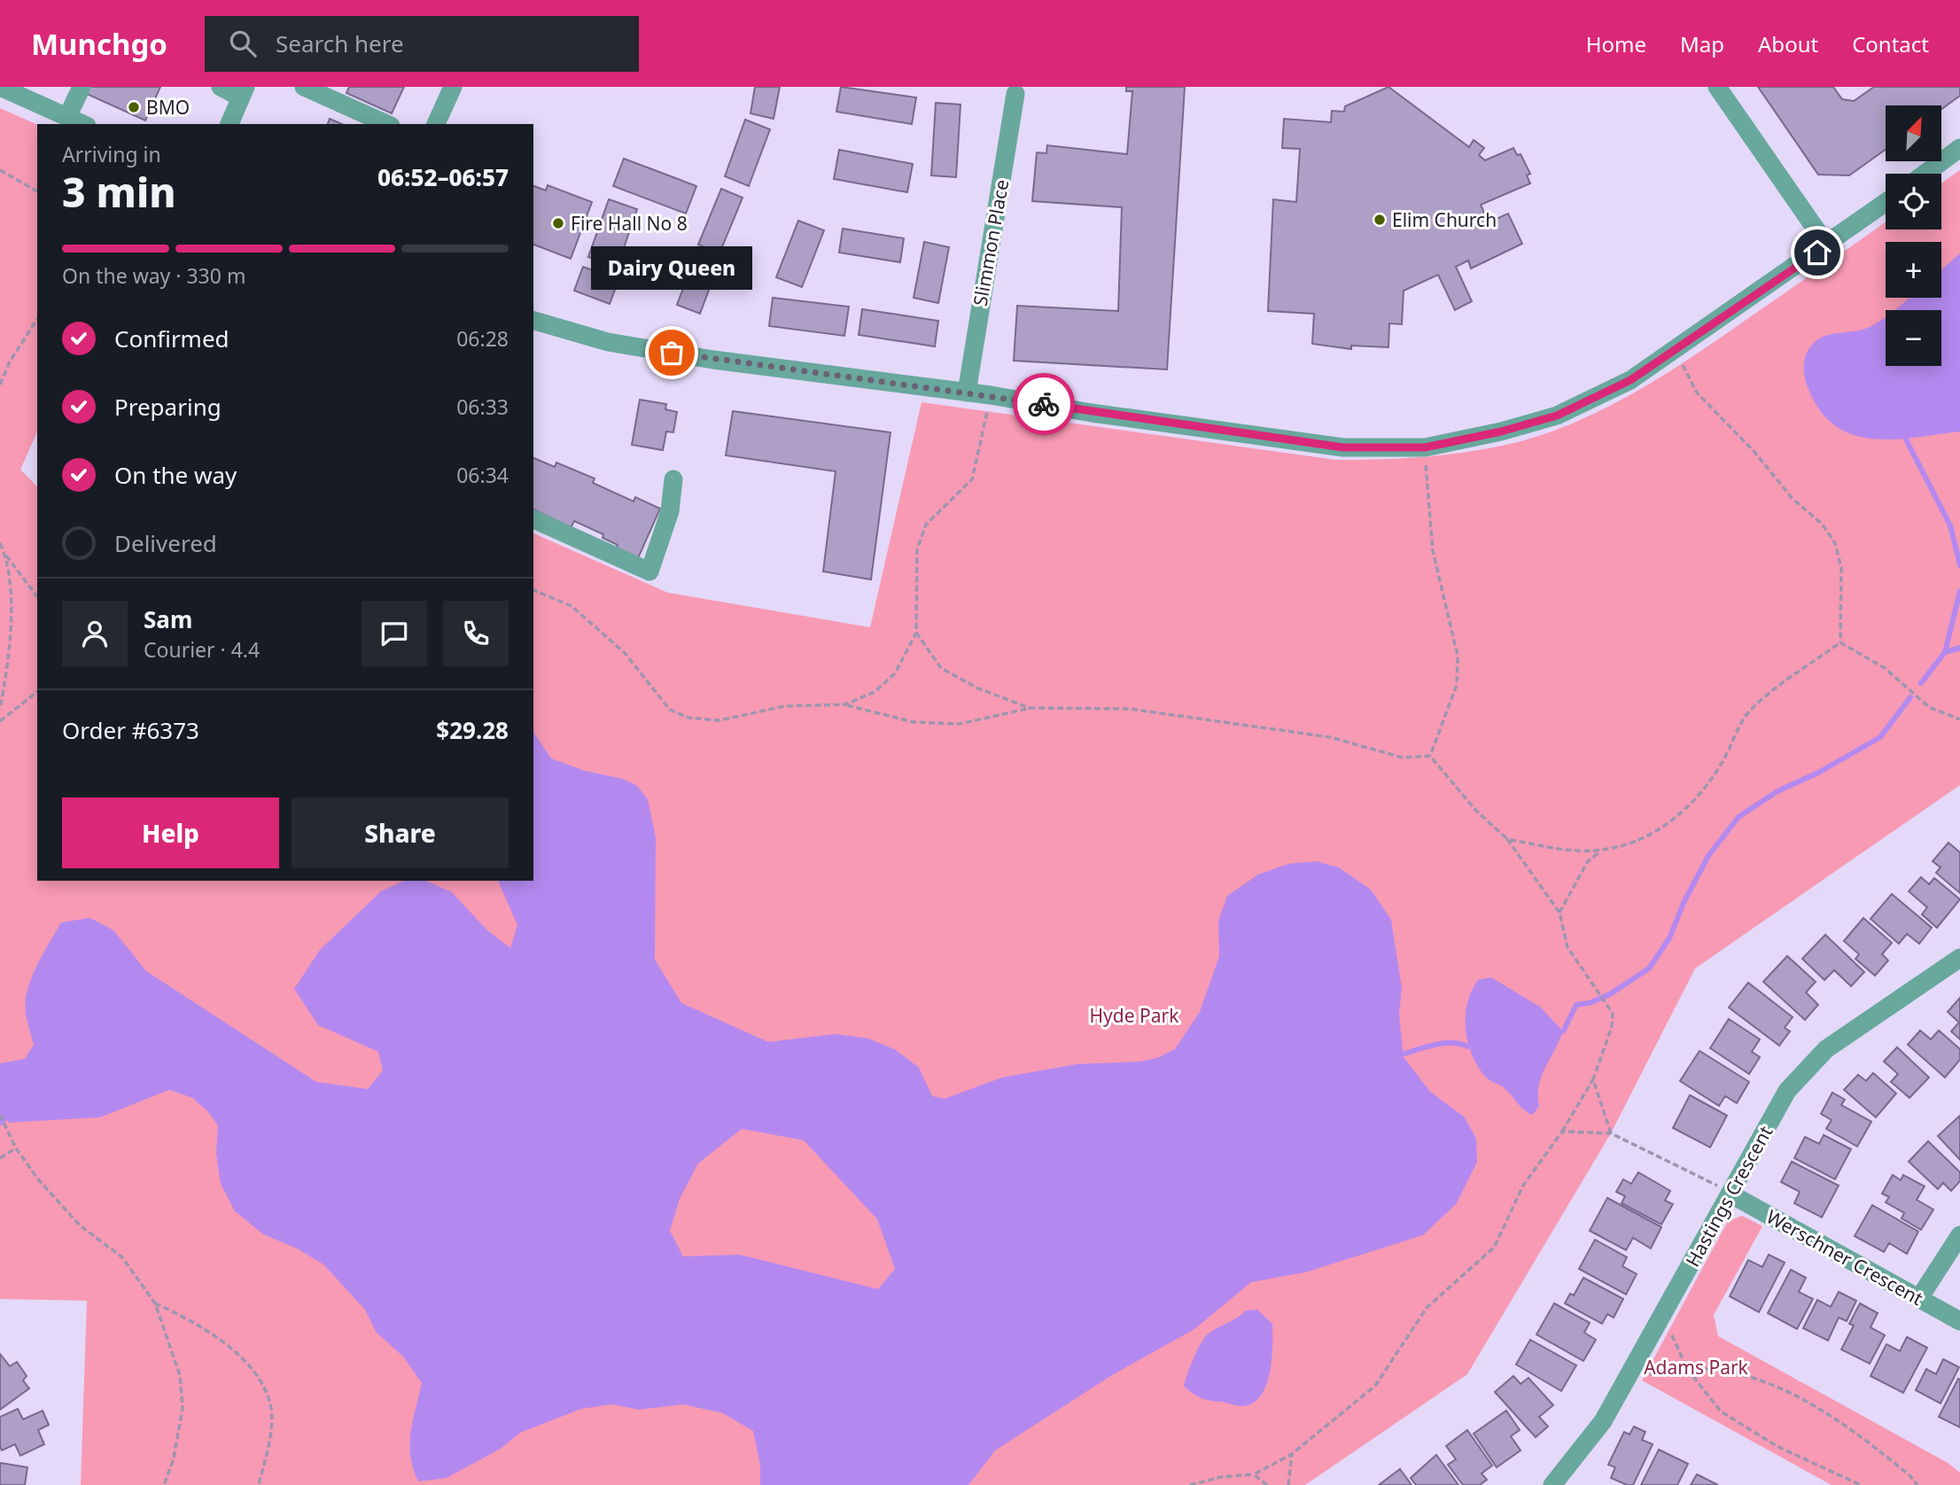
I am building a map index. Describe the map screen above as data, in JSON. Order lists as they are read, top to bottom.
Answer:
{
  "streets": {
    "street": ["Slimmon Place", "Hastings Crescent", "Werschner Crescent"]
  },
  "crossings": [
    ["Hastings Crescent", "Werschner Crescent"]
  ],
  "parks": ["Hyde Park", "Adams Park"],
  "places": [
    "BMO",
    "Elim Church",
    "Fire Hall No 8",
    "Dairy Queen"
  ],
  "north": "top right",
  "page": {
    "header": "Munchgo",
    "search": "Search here",
    "nav": [
      "Home",
      "Map",
      "About",
      "Contact"
    ],
    "map_buttons": ["+", "−"],
    "heading": ["3 min", "Arriving in", "06:52–06:57"],
    "panel": [
      "Sam",
      "Courier · 4.4",
      "Order #6373",
      "$29.28"
    ],
    "bar": "On the way · 330 m",
    "bubble": "Dairy Queen",
    "list": [
      ["Confirmed", "06:28"],
      ["Preparing", "06:33"],
      ["On the way", "06:34"],
      "Delivered"
    ],
    "buttons": ["Help", "Share"]
  }
}
